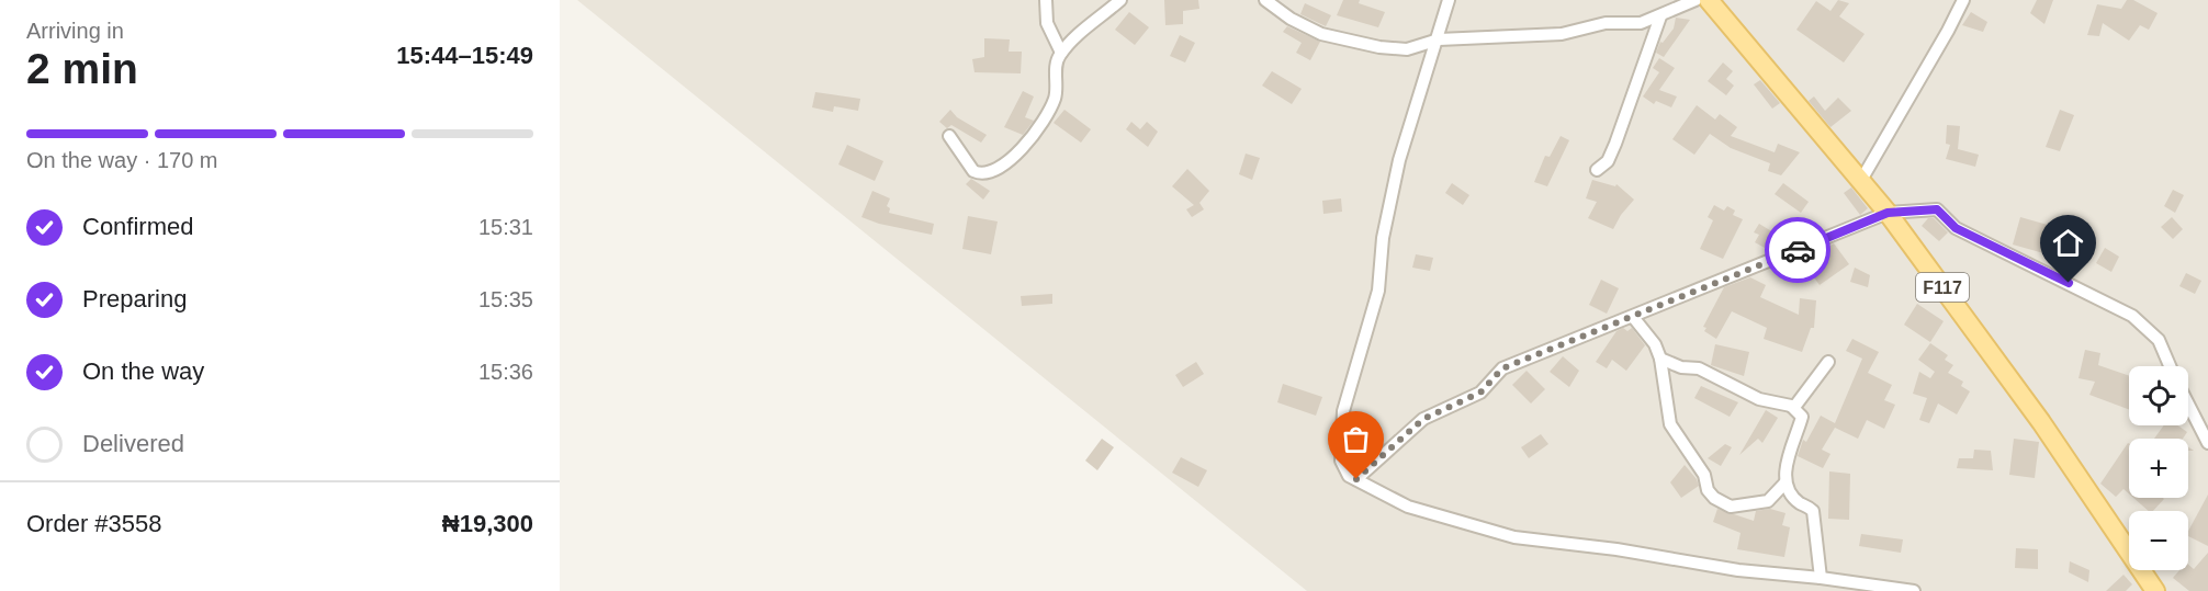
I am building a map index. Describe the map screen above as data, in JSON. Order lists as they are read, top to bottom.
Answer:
{
  "streets": {
    "main road": ["F117"]
  },
  "page": {
    "heading": ["2 min", "Arriving in", "15:44–15:49"],
    "panel": ["Order #3558", "₦19,300"],
    "bar": "On the way · 170 m",
    "list": [
      ["Confirmed", "15:31"],
      ["Preparing", "15:35"],
      ["On the way", "15:36"],
      "Delivered"
    ],
    "map_buttons": ["+", "−"]
  }
}
